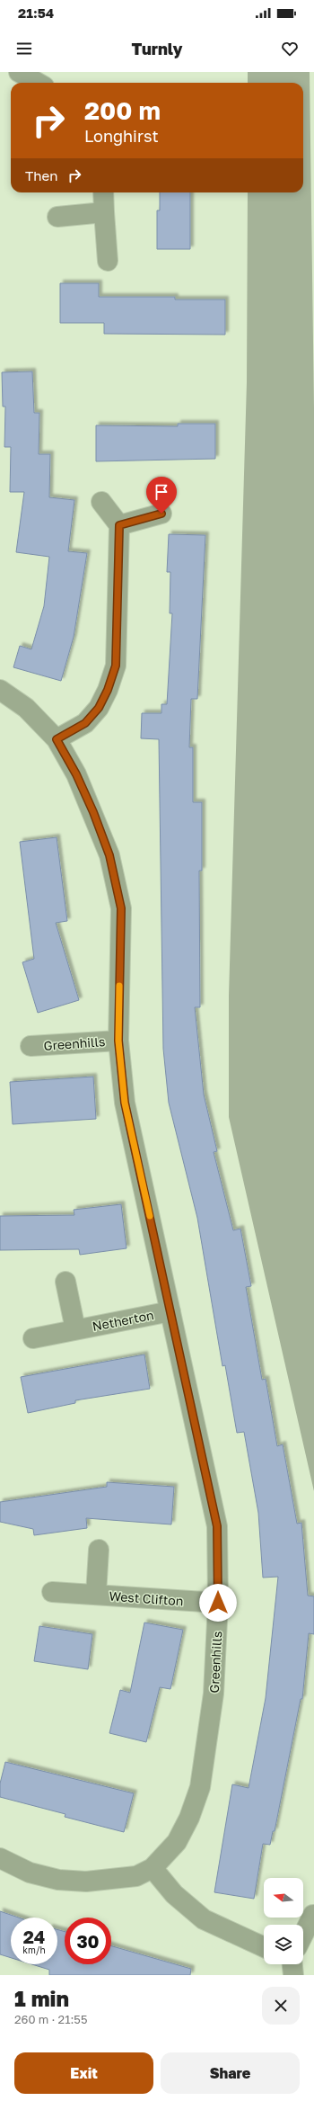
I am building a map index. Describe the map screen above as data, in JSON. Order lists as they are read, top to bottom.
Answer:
{
  "streets": {
    "street": ["Greenhills", "Netherton", "West Clifton"]
  },
  "crossings": [
    ["Greenhills", "Netherton"],
    ["Greenhills", "West Clifton"]
  ],
  "north": "left",
  "page": {
    "status": "21:54",
    "header": "Turnly",
    "turn": ["200 m", "Longhirst"],
    "then": "Then",
    "speed": "24 km/h",
    "limit": "30",
    "heading": ["1 min", "260 m · 21:55"],
    "buttons": ["Exit", "Share"]
  }
}
